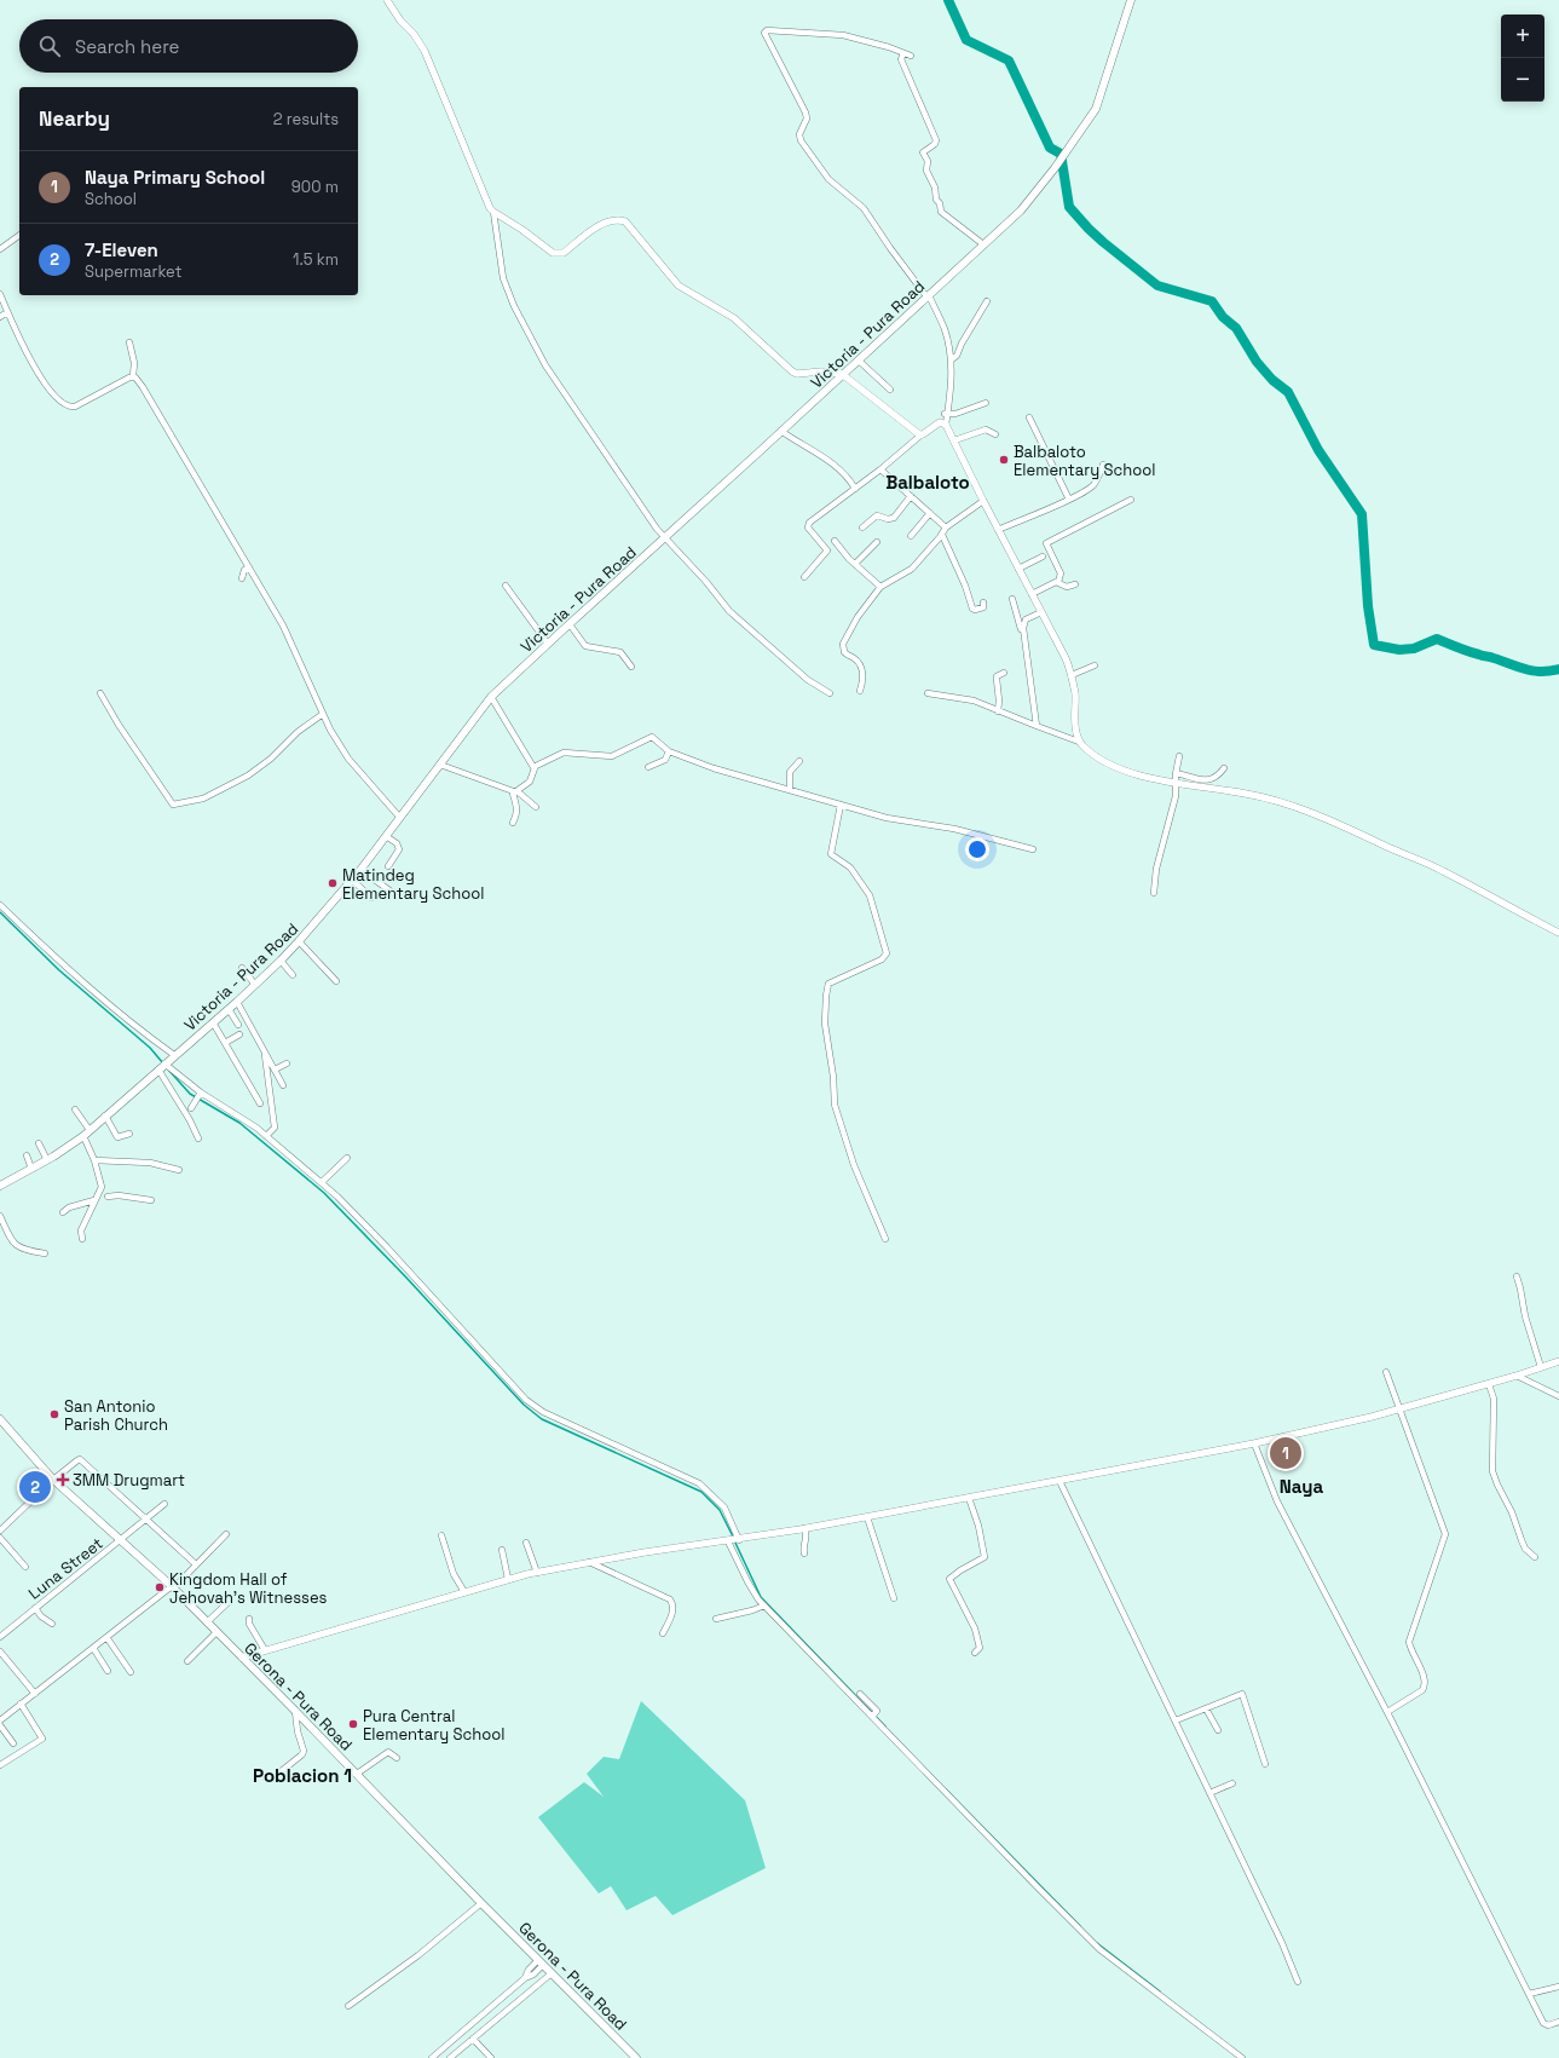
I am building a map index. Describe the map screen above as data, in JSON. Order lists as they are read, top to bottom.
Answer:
{
  "streets": {
    "main road": ["Victoria - Pura Road", "Gerona - Pura Road"],
    "street": ["Luna Street"]
  },
  "crossings": [
    ["Luna Street", "Gerona - Pura Road"]
  ],
  "districts": ["Balbaloto", "Naya", "Poblacion 1"],
  "places": {
    "other": [
      "Balbaloto Elementary School",
      "Matindeg Elementary School",
      "San Antonio Parish Church",
      "Kingdom Hall of Jehovah's Witnesses",
      "Pura Central Elementary School"
    ],
    "health": ["3MM Drugmart"]
  },
  "page": {
    "map_buttons": ["+", "−"],
    "search": "Search here",
    "heading": ["Nearby", "2 results"],
    "list": [
      {
        "mark": "1",
        "name": "Naya Primary School",
        "note": "School",
        "value": "900 m"
      },
      {
        "mark": "2",
        "name": "7-Eleven",
        "note": "Supermarket",
        "value": "1.5 km"
      }
    ],
    "pins": ["1", "2"]
  }
}
